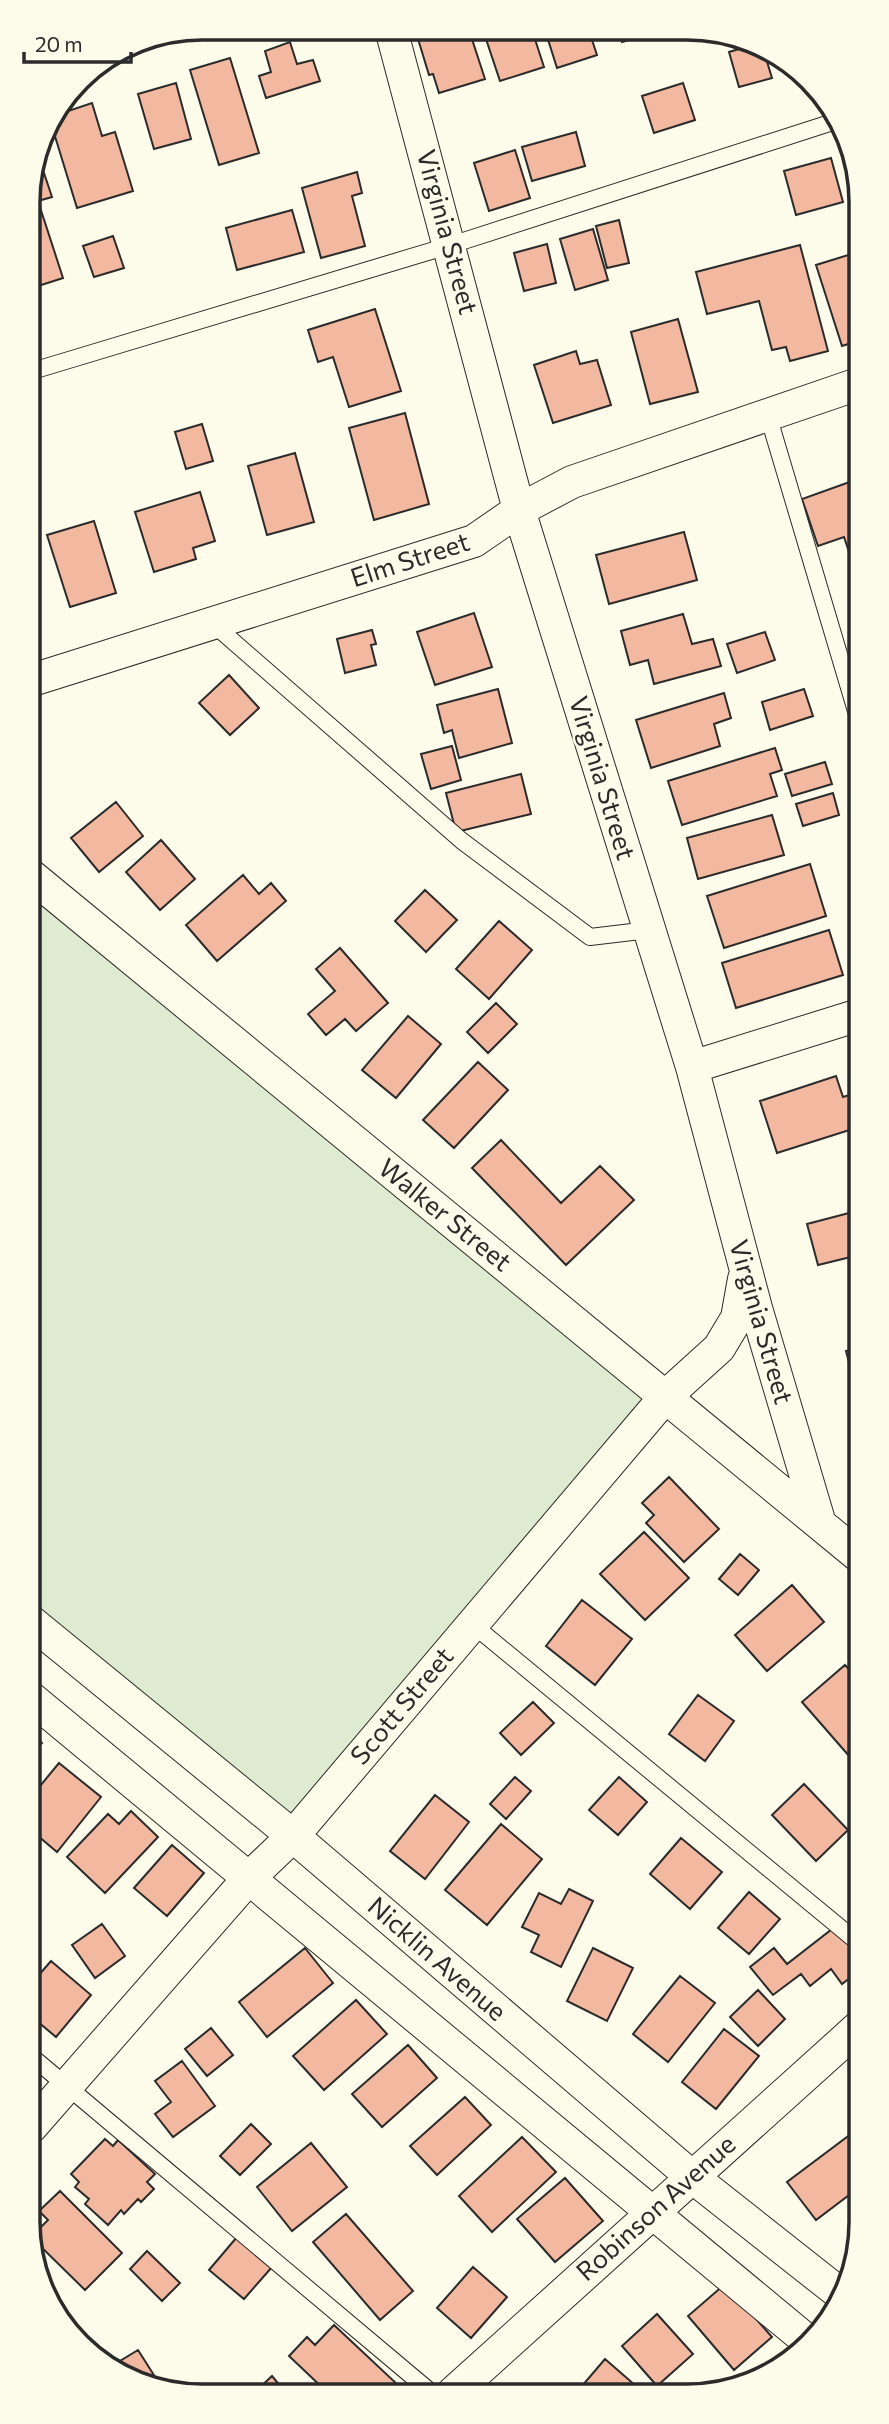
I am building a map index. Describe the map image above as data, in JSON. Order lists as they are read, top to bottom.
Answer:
{
  "streets": {
    "street": [
      "Virginia Street",
      "Elm Street",
      "Walker Street",
      "Scott Street",
      "Nicklin Avenue",
      "Robinson Avenue"
    ]
  },
  "crossings": [
    ["Virginia Street", "Elm Street"],
    ["Virginia Street", "Walker Street"],
    ["Virginia Street", "Scott Street"],
    ["Walker Street", "Scott Street"],
    ["Scott Street", "Nicklin Avenue"],
    ["Nicklin Avenue", "Robinson Avenue"]
  ],
  "scale_bar": "20 m"
}
